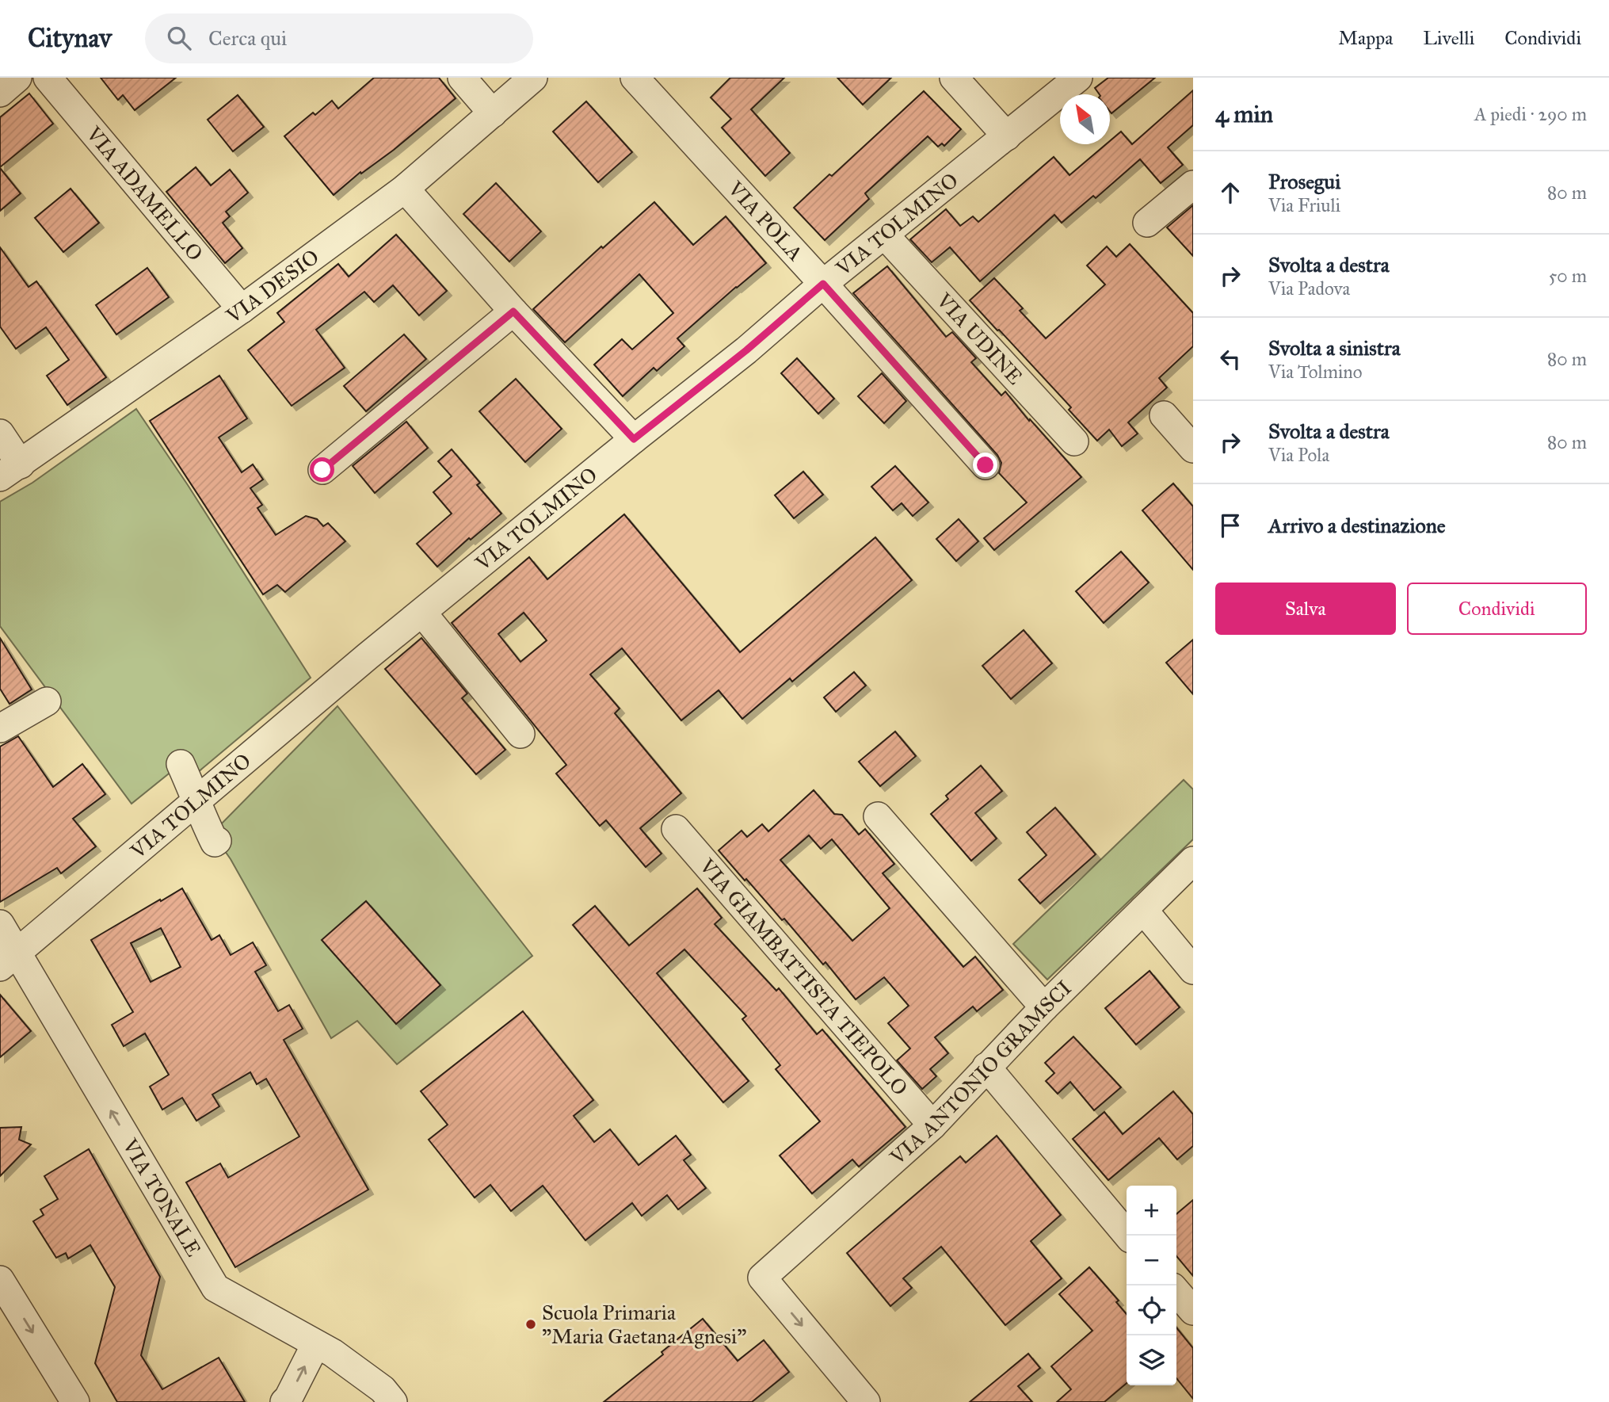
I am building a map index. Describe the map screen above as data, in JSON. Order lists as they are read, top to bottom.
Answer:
{
  "streets": {
    "street": [
      "VIA ADAMELLO",
      "VIA POLA",
      "VIA TOLMINO",
      "VIA DESIO",
      "VIA UDINE",
      "VIA GIAMBATTISTA TIEPOLO",
      "VIA ANTONIO GRAMSCI",
      "VIA TONALE"
    ]
  },
  "crossings": [
    ["VIA ADAMELLO", "VIA DESIO"],
    ["VIA POLA", "VIA TOLMINO"],
    ["VIA TOLMINO", "VIA UDINE"],
    ["VIA TOLMINO", "VIA TONALE"],
    ["VIA GIAMBATTISTA TIEPOLO", "VIA ANTONIO GRAMSCI"]
  ],
  "places": ["Scuola Primaria \"Maria Gaetana Agnesi\""],
  "north": "top left",
  "page": {
    "header": "Citynav",
    "search": "Cerca qui",
    "nav": ["Mappa", "Livelli", "Condividi"],
    "heading": ["4 min", "A piedi · 290 m"],
    "list": [
      ["Prosegui", "Via Friuli", "80 m"],
      ["Svolta a destra", "Via Padova", "50 m"],
      ["Svolta a sinistra", "Via Tolmino", "80 m"],
      ["Svolta a destra", "Via Pola", "80 m"],
      "Arrivo a destinazione"
    ],
    "buttons": ["Salva", "Condividi"],
    "map_buttons": ["+", "−"]
  }
}
